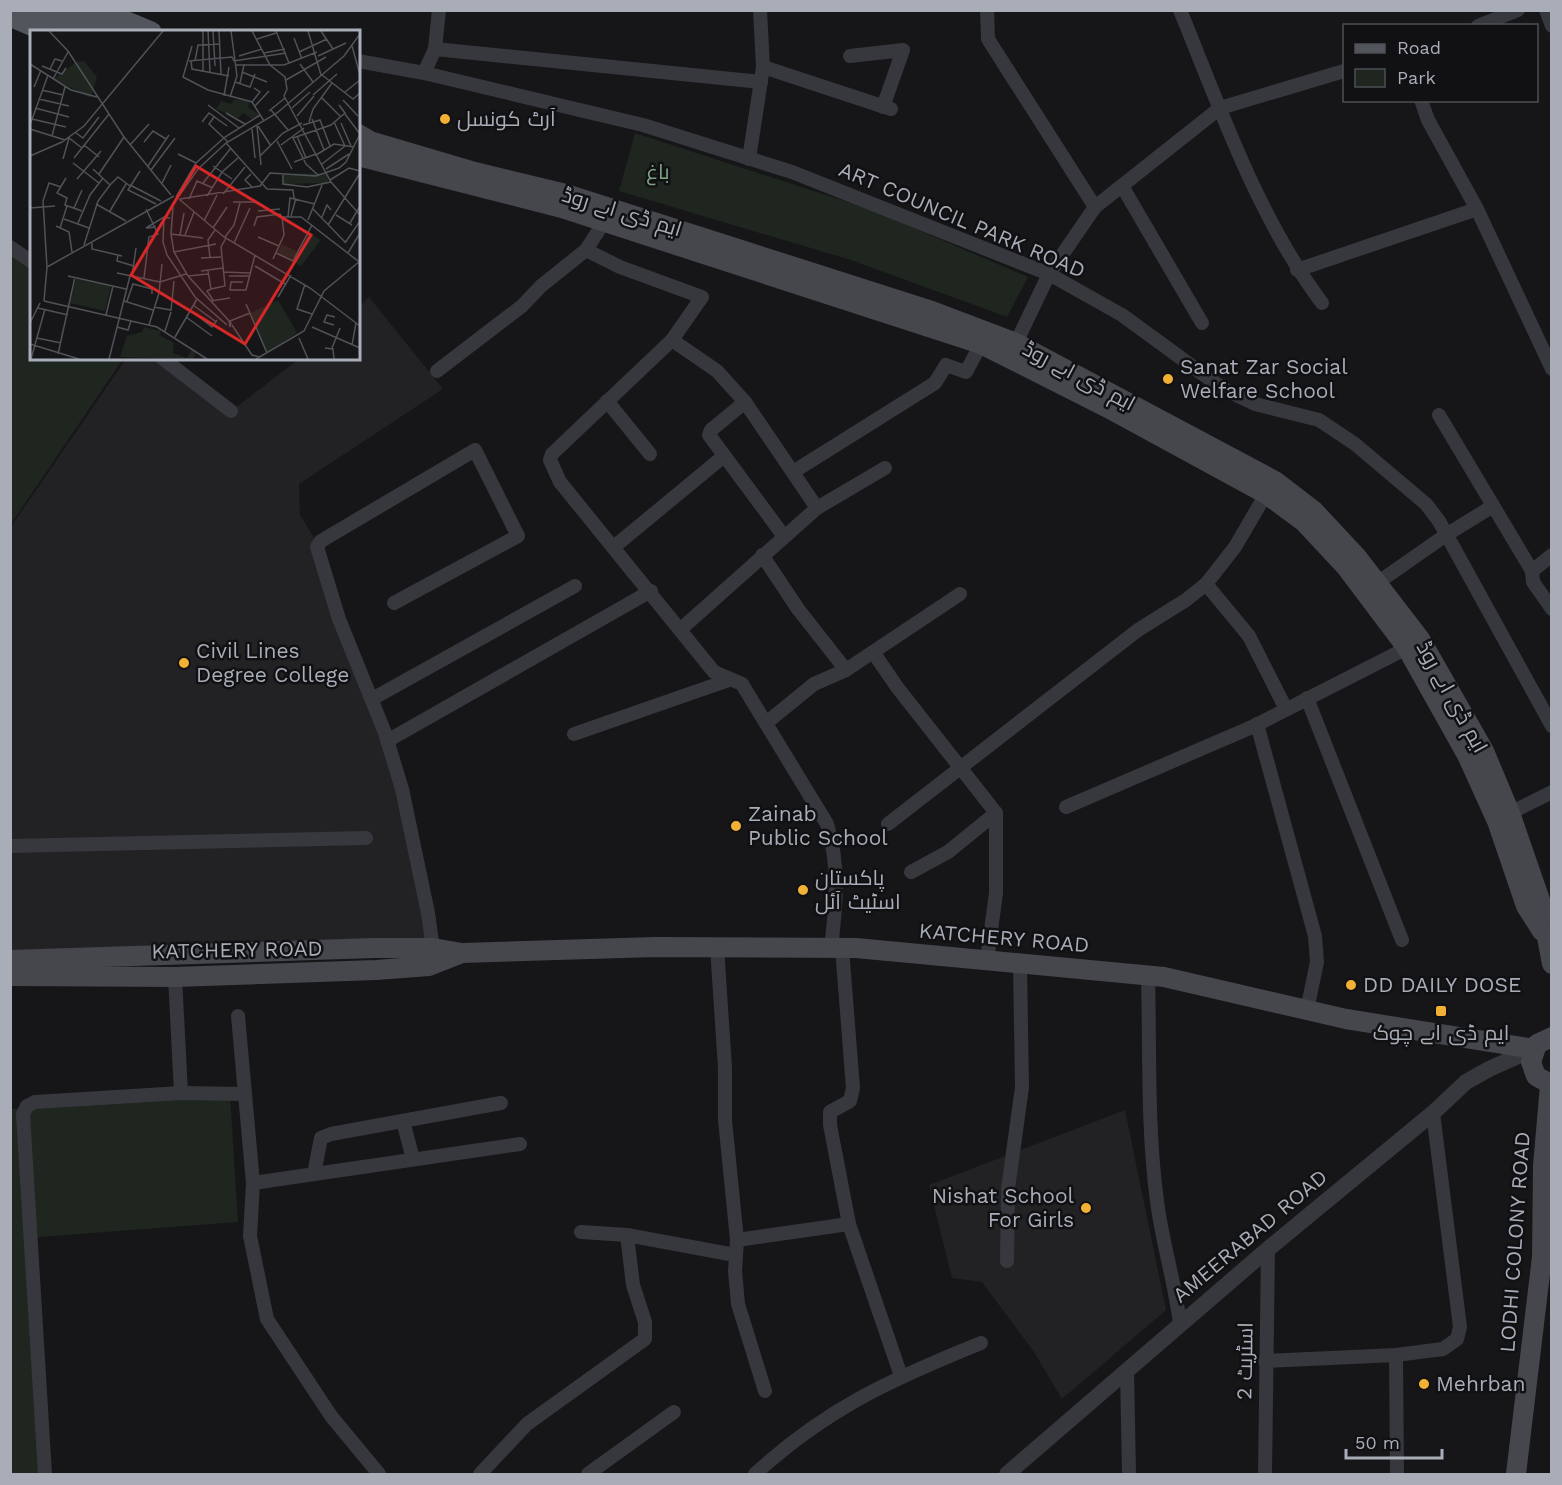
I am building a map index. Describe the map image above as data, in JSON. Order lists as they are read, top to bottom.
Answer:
{
  "streets": {
    "main road": ["ایم ڈی اے روڈ", "KATCHERY ROAD", "LODHI COLONY ROAD"],
    "street": ["ART COUNCIL PARK ROAD", "AMEERABAD ROAD", "اسٹریٹ 2"]
  },
  "crossings": [
    ["KATCHERY ROAD", "AMEERABAD ROAD"],
    ["AMEERABAD ROAD", "اسٹریٹ 2"]
  ],
  "parks": ["باغ"],
  "places": {
    "other": [
      "آرٹ کونسل",
      "Sanat Zar Social Welfare School",
      "Civil Lines Degree College",
      "Zainab Public School",
      "پاکستان اسٹیٹ آئل",
      "DD DAILY DOSE",
      "Nishat School For Girls",
      "Mehrban"
    ],
    "transit": ["ایم ڈی اے چوک"]
  },
  "legend": ["Road", "Park"],
  "scale_bar": "50 m"
}
